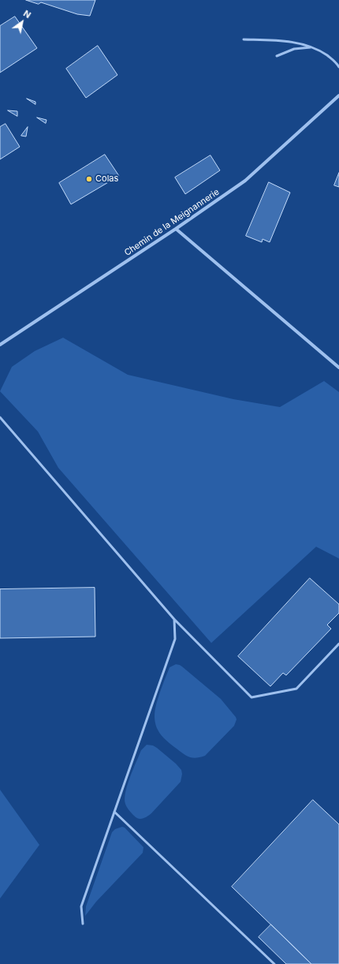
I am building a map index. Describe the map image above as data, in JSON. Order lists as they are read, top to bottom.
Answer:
{
  "streets": {
    "street": ["Chemin de la Meignannerie"]
  },
  "places": ["Colas"],
  "north": "top right"
}
